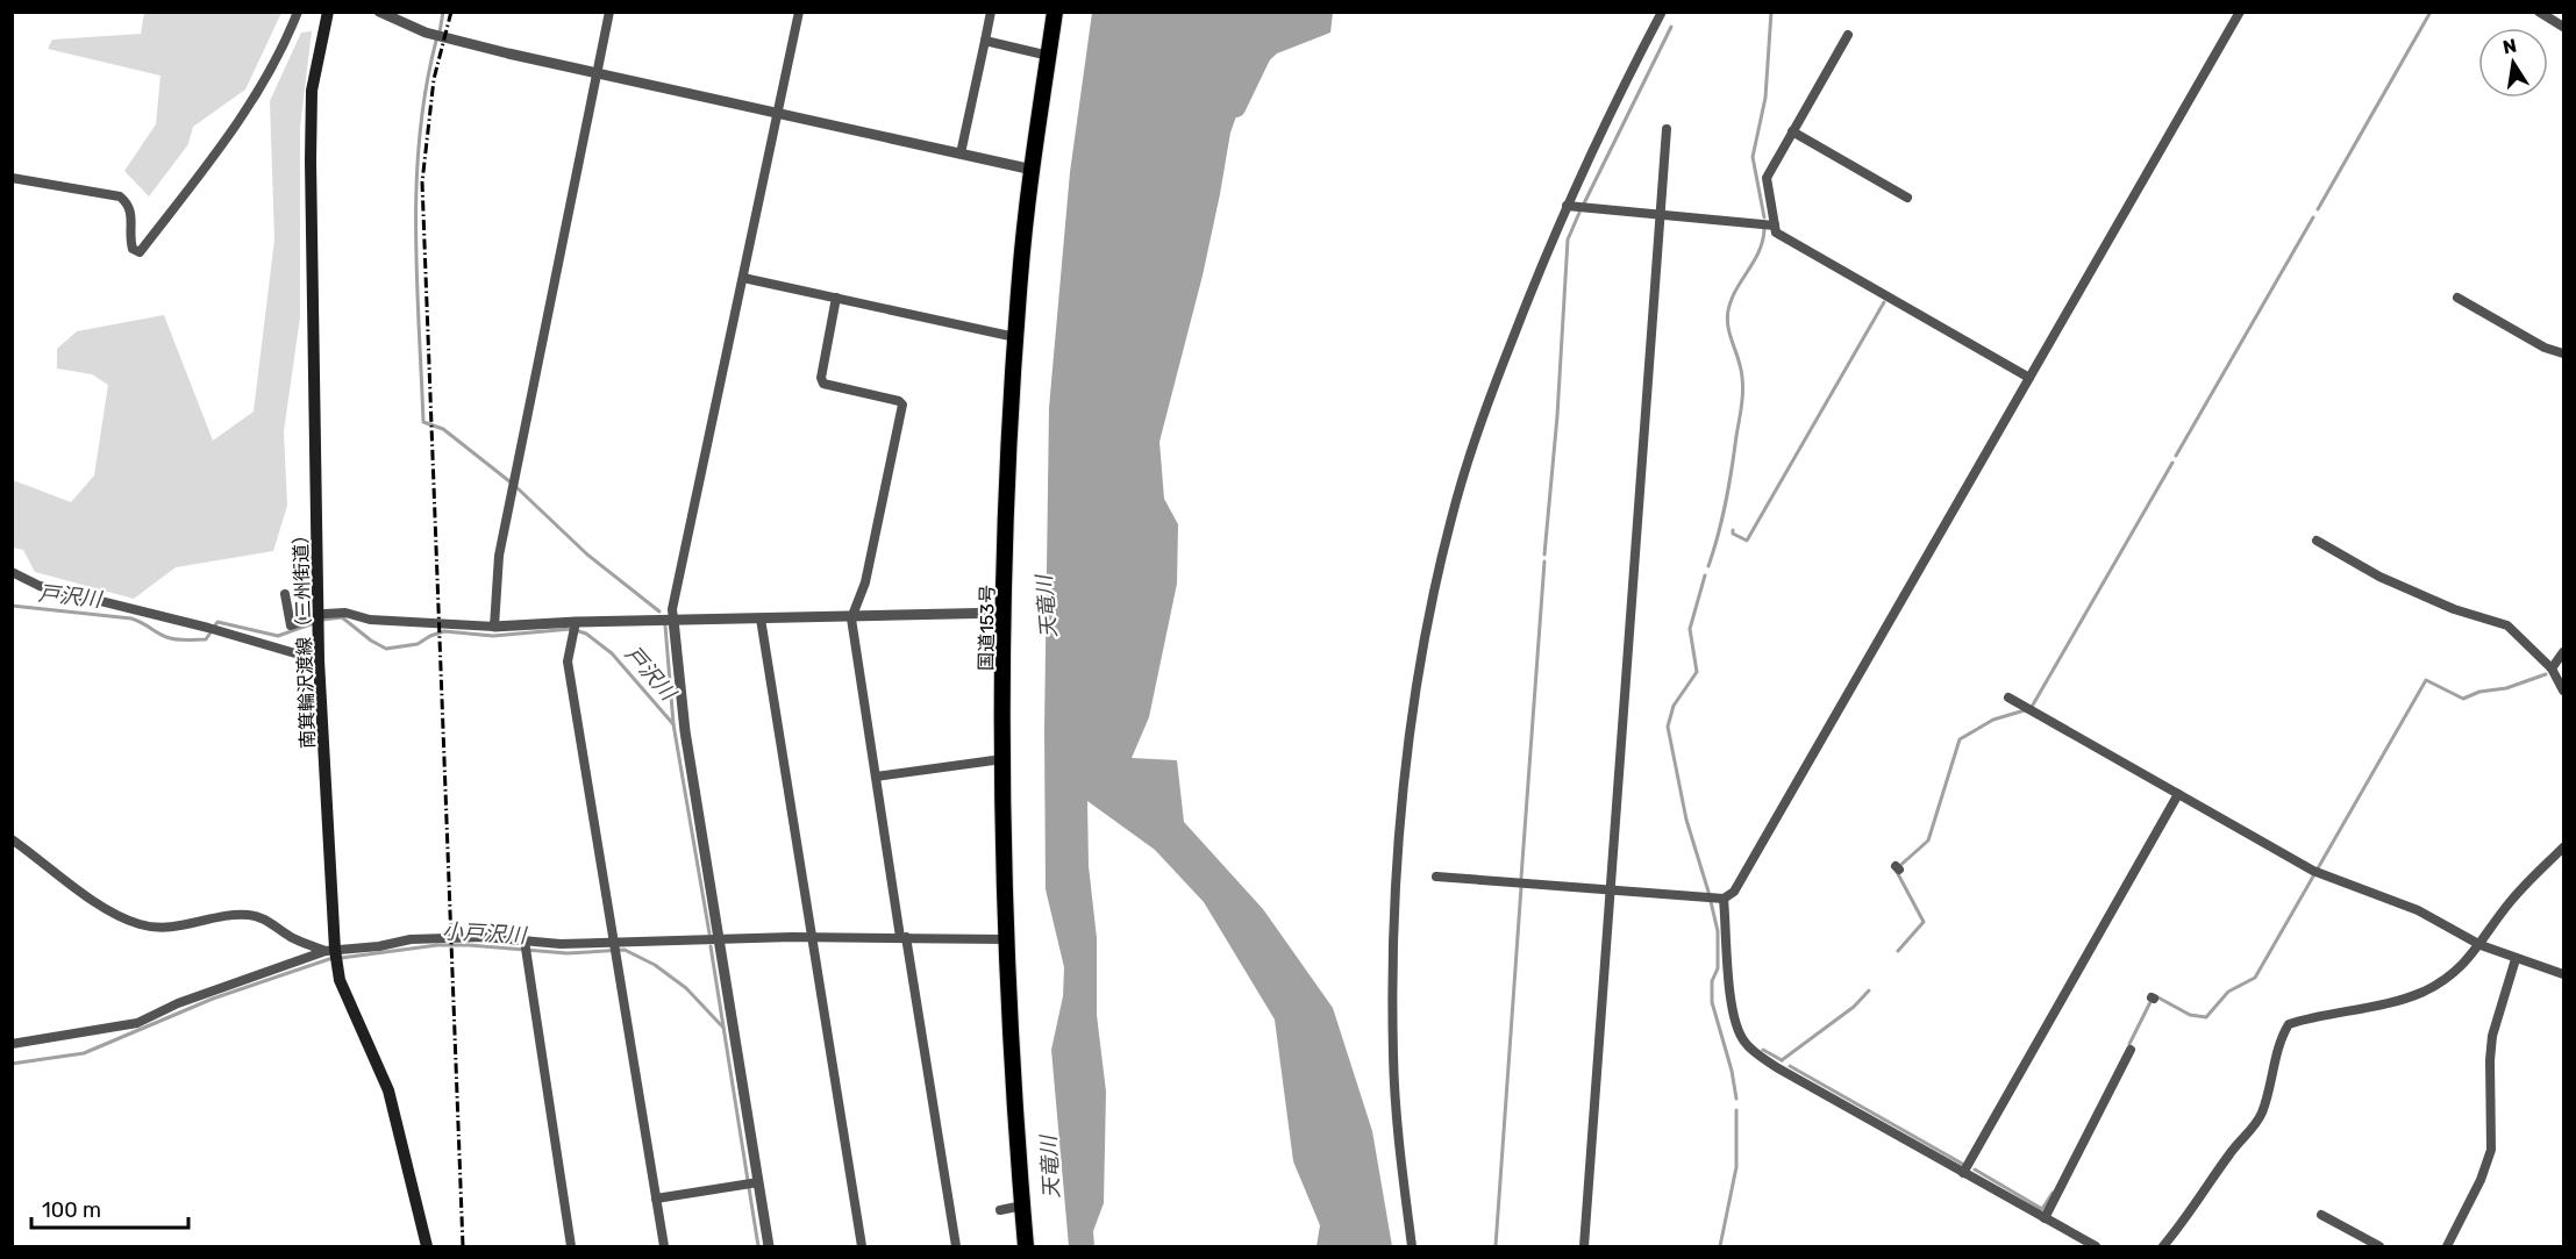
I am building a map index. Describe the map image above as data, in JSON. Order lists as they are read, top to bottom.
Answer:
{
  "streets": {
    "highway": ["国道153号"],
    "main road": ["南箕輪沢渡線（三州街道）"]
  },
  "water": ["戸沢川", "天竜川", "小戸沢川"],
  "scale_bar": "100 m",
  "north": "top"
}
